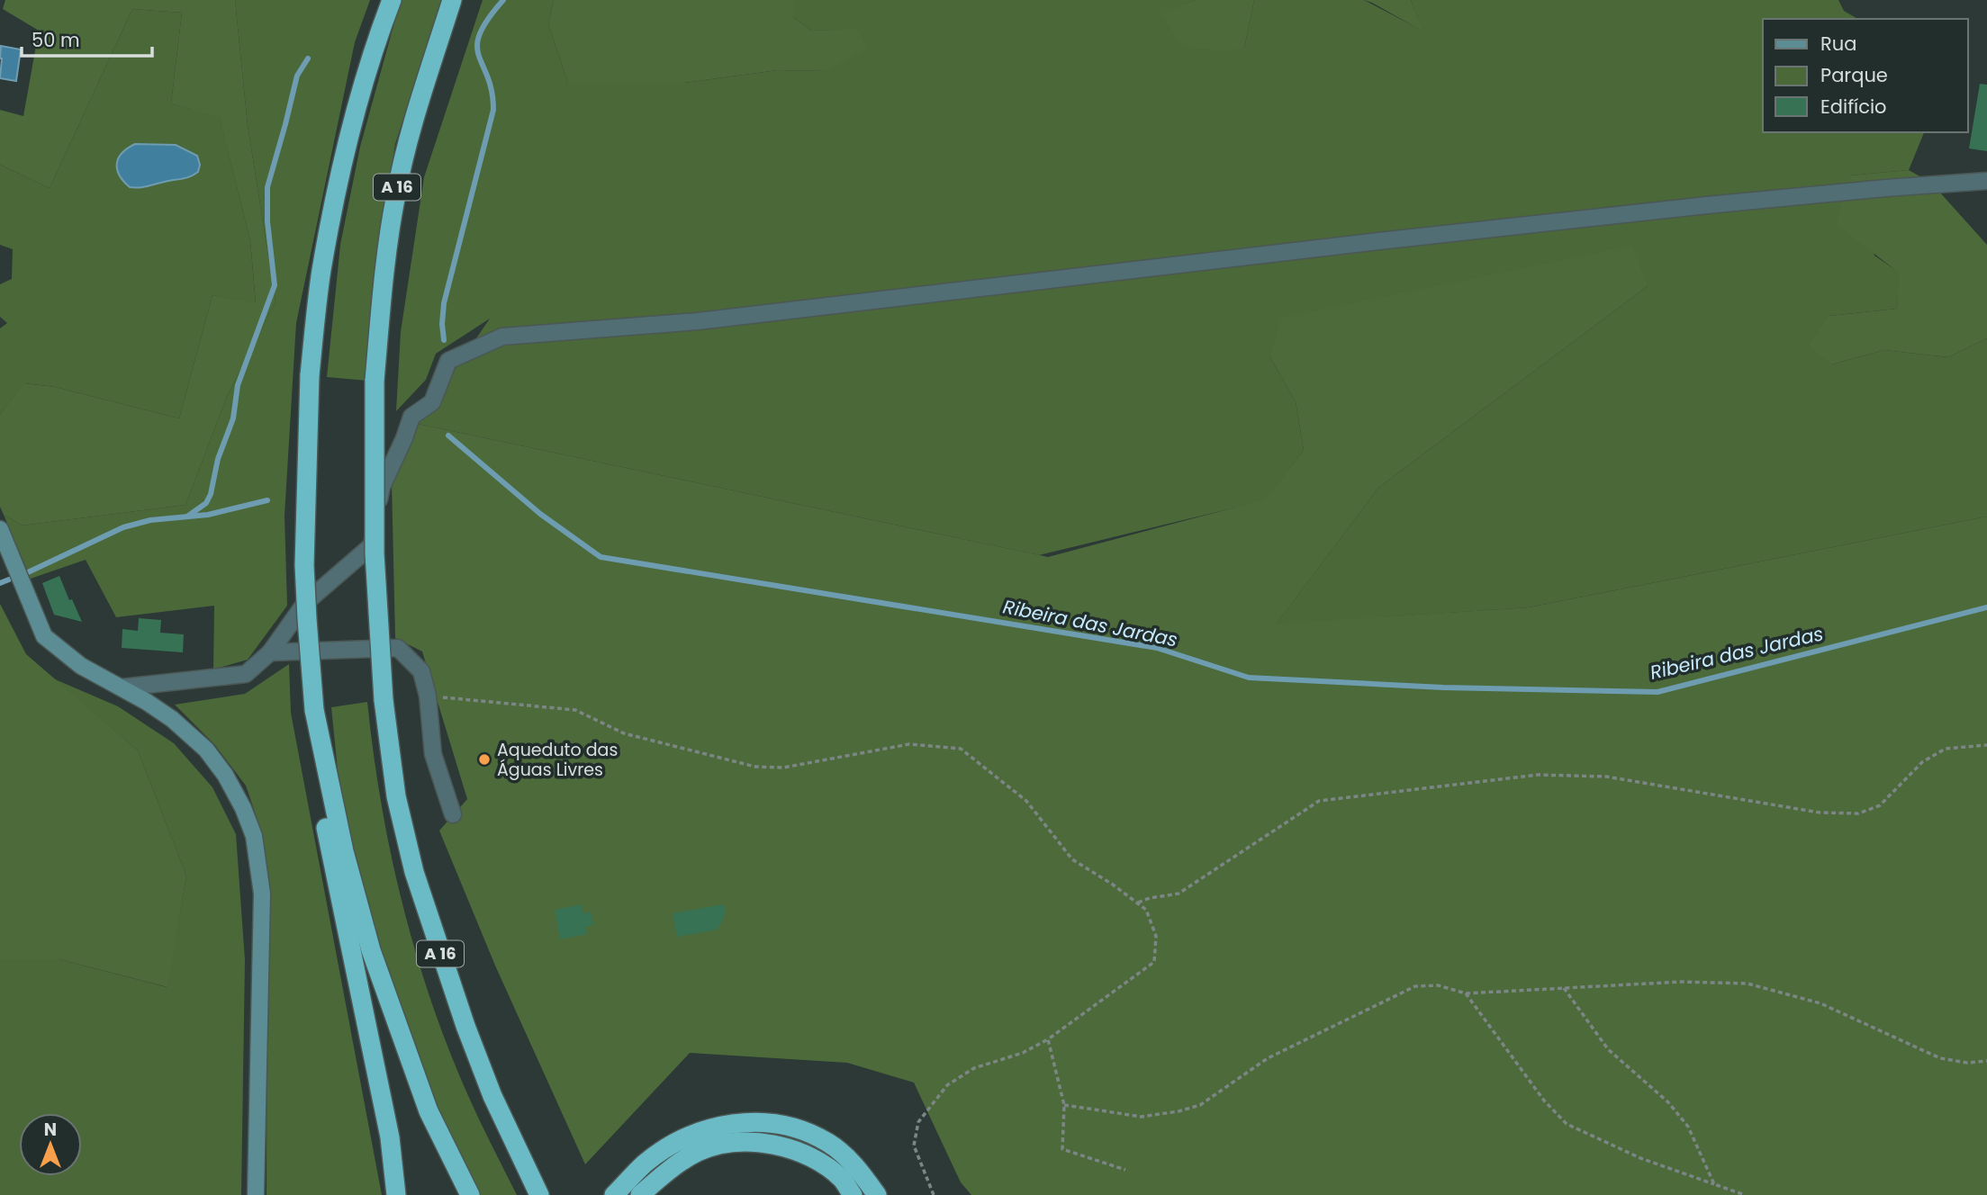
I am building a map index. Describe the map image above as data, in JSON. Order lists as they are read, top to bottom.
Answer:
{
  "streets": {
    "highway": ["A 16"]
  },
  "water": ["Ribeira das Jardas"],
  "places": ["Aqueduto das Águas Livres"],
  "legend": ["Rua", "Parque", "Edifício"],
  "scale_bar": "50 m",
  "north": "top"
}
